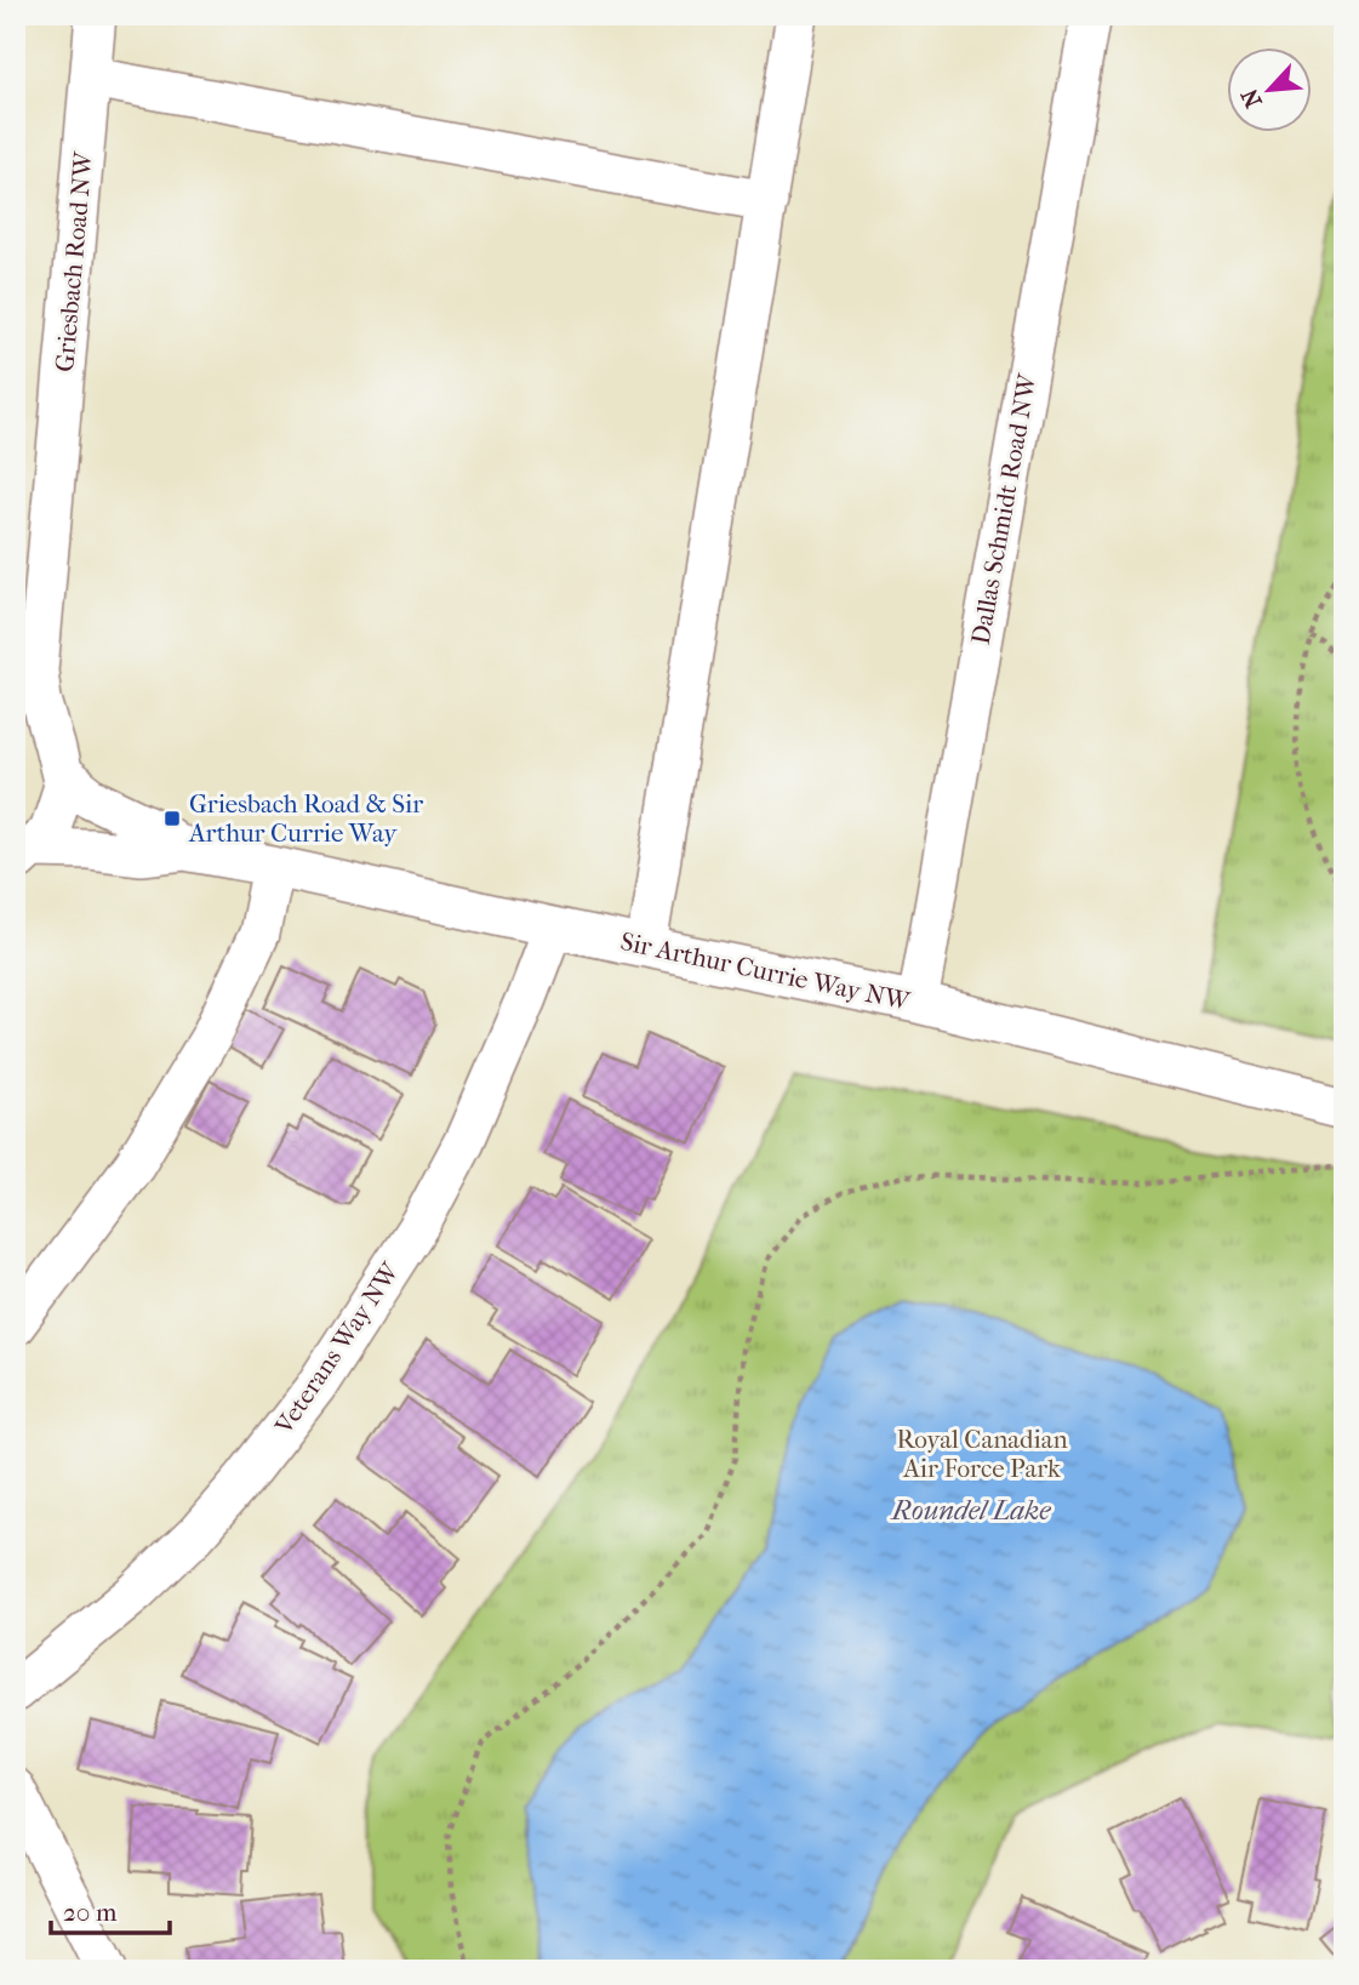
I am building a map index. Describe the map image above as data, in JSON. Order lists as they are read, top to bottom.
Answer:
{
  "streets": {
    "street": [
      "Griesbach Road NW",
      "Dallas Schmidt Road NW",
      "Sir Arthur Currie Way NW",
      "Veterans Way NW"
    ]
  },
  "crossings": [
    ["Griesbach Road NW", "Sir Arthur Currie Way NW"],
    ["Dallas Schmidt Road NW", "Sir Arthur Currie Way NW"],
    ["Sir Arthur Currie Way NW", "Veterans Way NW"]
  ],
  "water": ["Roundel Lake"],
  "parks": ["Royal Canadian Air Force Park"],
  "places": {
    "transit": ["Griesbach Road & Sir Arthur Currie Way"]
  },
  "scale_bar": "20 m",
  "north": "bottom left"
}
